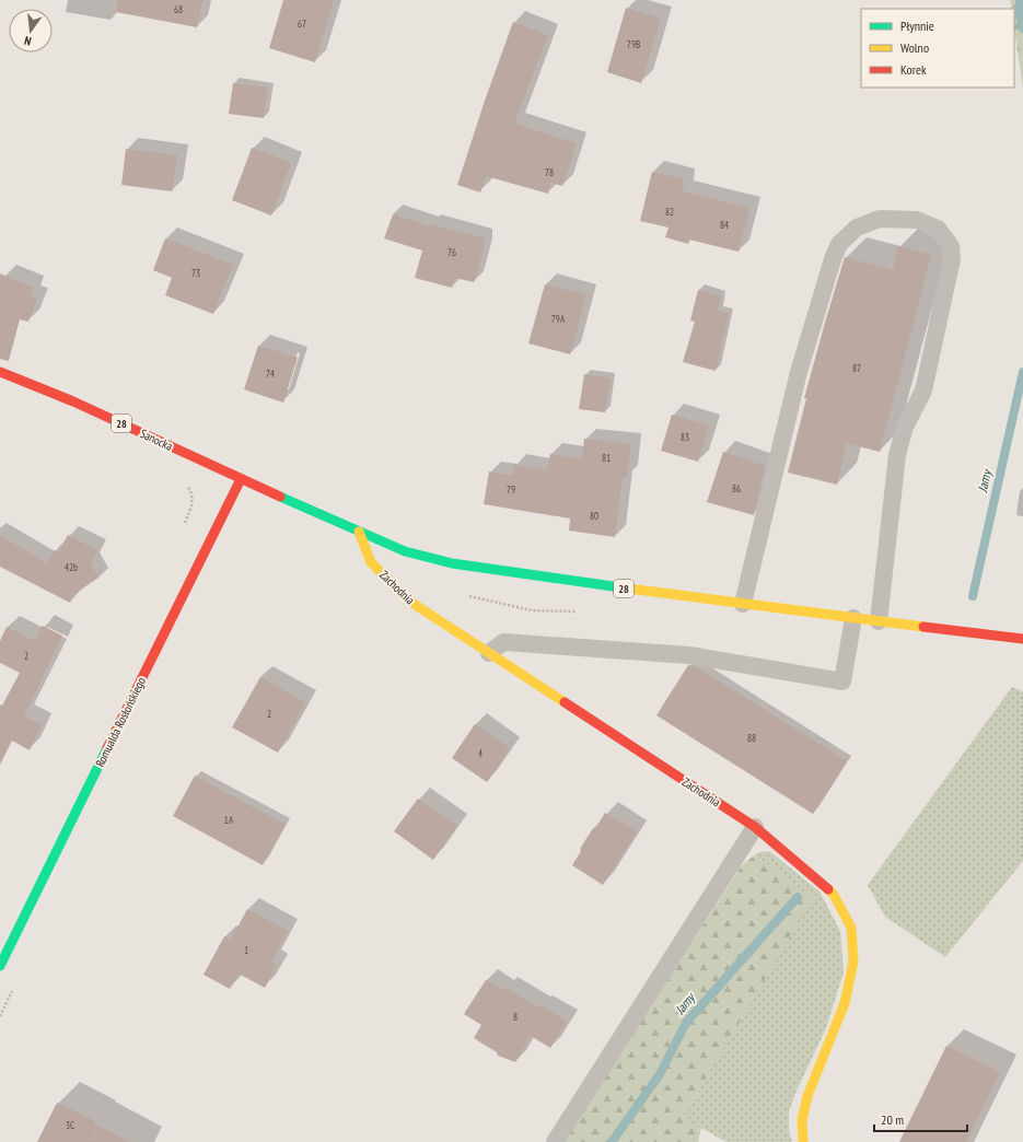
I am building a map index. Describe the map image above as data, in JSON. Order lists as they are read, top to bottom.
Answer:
{
  "streets": {
    "street": [
      "28",
      "Sanocka",
      "Zachodnia",
      "Romualda Rosłońskiego"
    ]
  },
  "crossings": [
    ["28", "Sanocka"],
    ["28", "Zachodnia"],
    ["28", "Romualda Rosłońskiego"],
    ["Sanocka", "Romualda Rosłońskiego"]
  ],
  "water": ["Jamy"],
  "house_numbers": [
    "68",
    "67",
    "79B",
    "78",
    "82",
    "84",
    "76",
    "73",
    "79A",
    "87",
    "74",
    "83",
    "81",
    "86",
    "79",
    "80",
    "42b",
    "2",
    "2",
    "88",
    "4",
    "1A",
    "1",
    "8",
    "3C"
  ],
  "legend": ["Płynnie", "Wolno", "Korek"],
  "scale_bar": "20 m",
  "north": "bottom"
}
